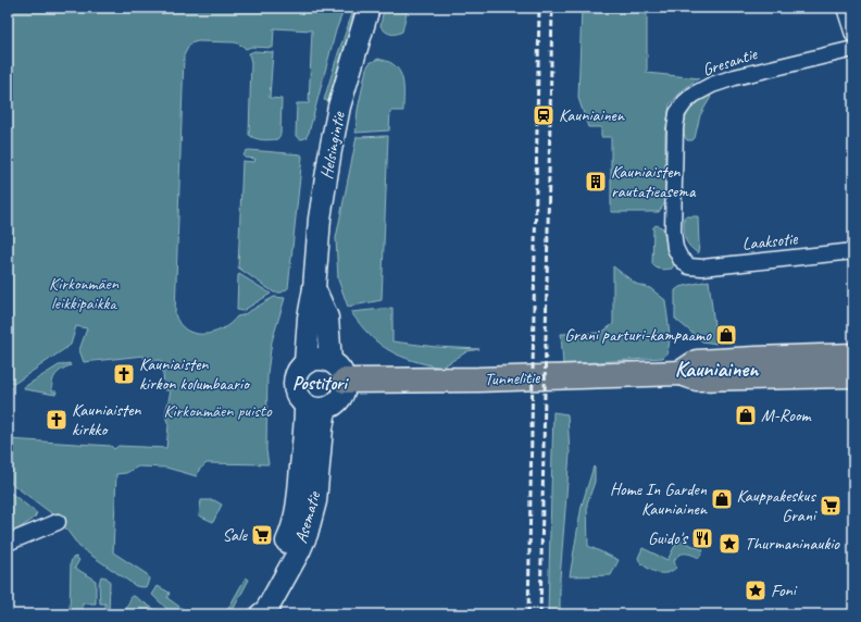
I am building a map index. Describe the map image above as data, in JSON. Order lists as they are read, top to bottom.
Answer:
{
  "streets": {
    "main road": ["Helsingintie", "Tunnelitie", "Asematie"],
    "street": ["Gresantie", "Laaksotie"]
  },
  "crossings": [
    ["Gresantie", "Laaksotie"],
    ["Helsingintie", "Tunnelitie"],
    ["Helsingintie", "Asematie"],
    ["Tunnelitie", "Asematie"]
  ],
  "districts": ["Kauniainen", "Postitori"],
  "parks": ["Kirkonmäen leikkipaikka", "Kirkonmäen puisto"],
  "places": {
    "station": ["Kauniainen"],
    "building": ["Kauniaisten rautatieasema"],
    "shop": ["Grani parturi-kampaamo", "M-Room", "Home In Garden Kauniainen"],
    "church": ["Kauniaisten kirkon kolumbaario", "Kauniaisten kirkko"],
    "supermarket": ["Kauppakeskus Grani", "Sale"],
    "restaurant": ["Guido's"],
    "place": ["Thurmaninaukio", "Foni"]
  }
}
